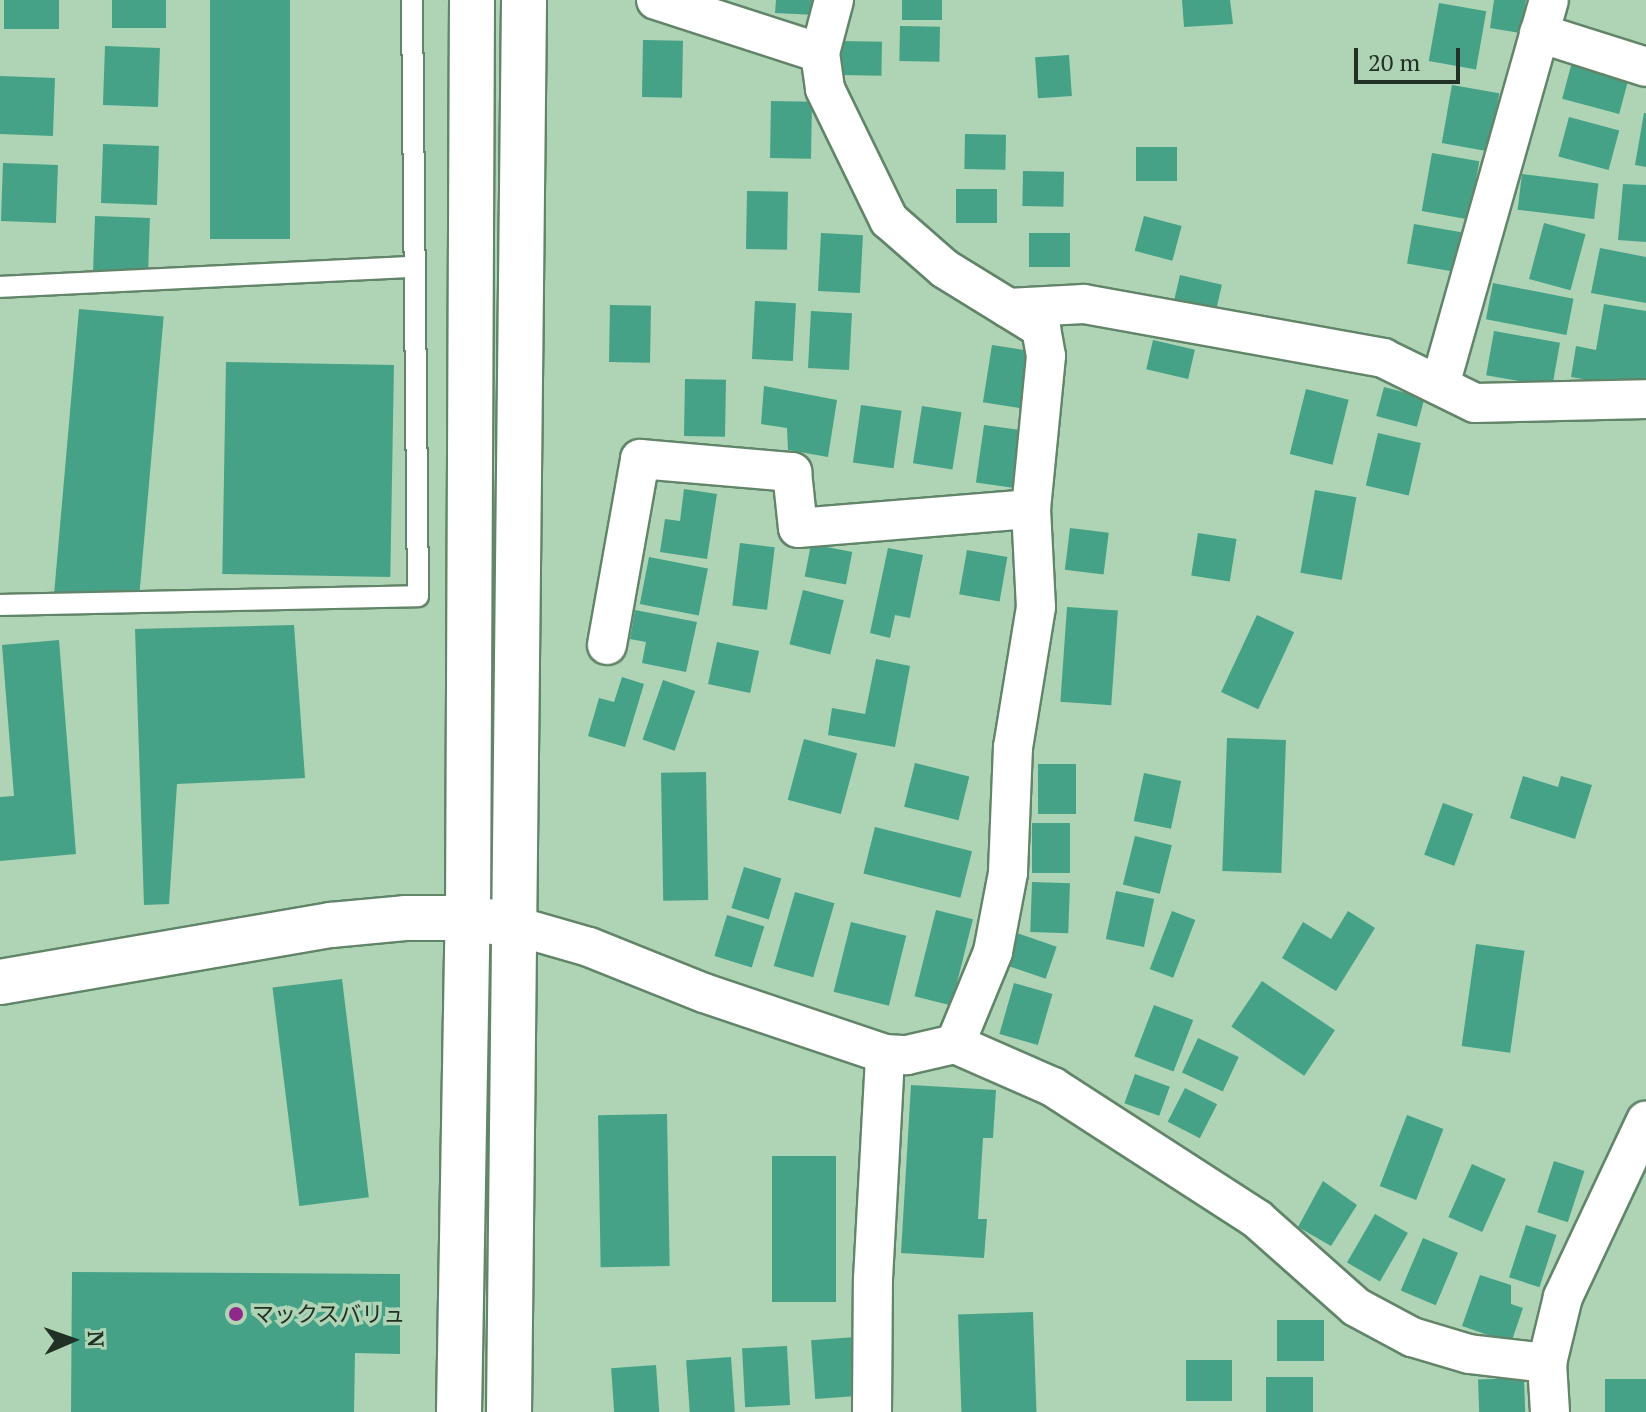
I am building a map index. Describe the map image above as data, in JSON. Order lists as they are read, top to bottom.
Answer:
{
  "places": ["マックスバリュ"],
  "scale_bar": "20 m",
  "north": "right"
}
